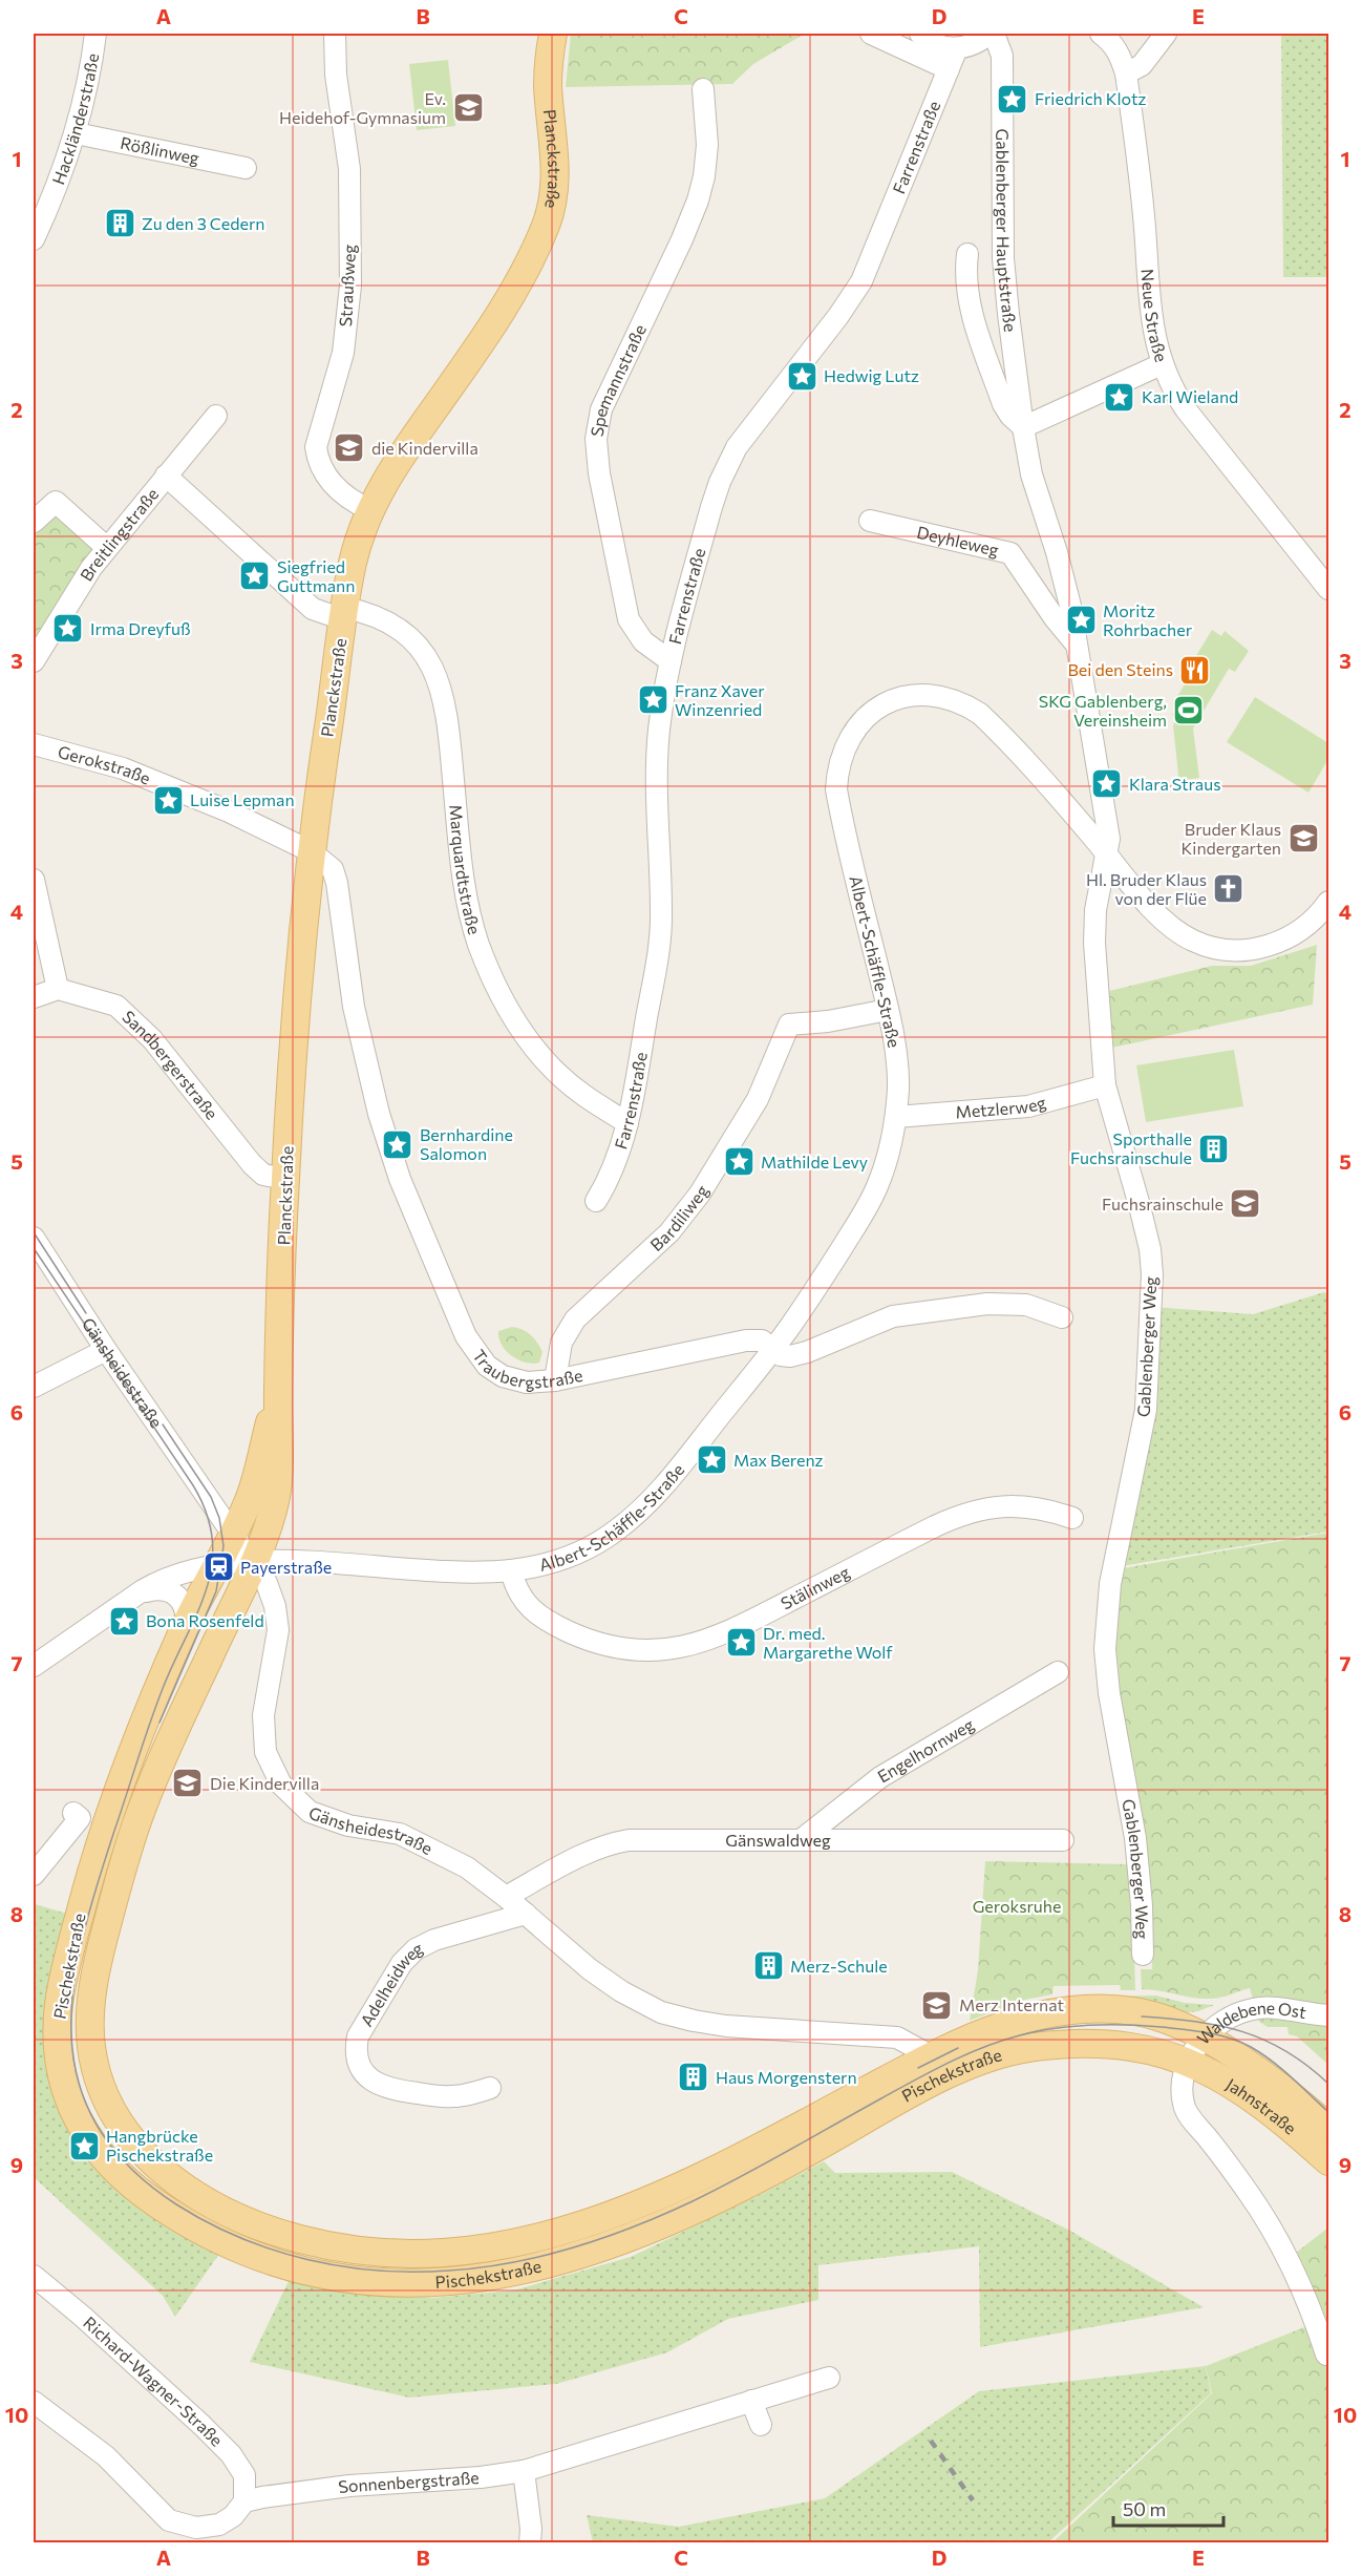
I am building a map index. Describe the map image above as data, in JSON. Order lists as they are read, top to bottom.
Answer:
{
  "streets": {
    "main road": ["Planckstraße", "Pischekstraße", "Jahnstraße"],
    "street": [
      "Hackländerstraße",
      "Farrenstraße",
      "Rößlinweg",
      "Gablenberger Hauptstraße",
      "Straußweg",
      "Neue Straße",
      "Spemannstraße",
      "Breitlingstraße",
      "Deyhleweg",
      "Gerokstraße",
      "Marquardtstraße",
      "Albert-Schäffle-Straße",
      "Sandbergerstraße",
      "Metzlerweg",
      "Bardiliweg",
      "Gablenberger Weg",
      "Traubergstraße",
      "Gänsheidestraße",
      "Stälinweg",
      "Engelhornweg",
      "Gänswaldweg",
      "Adelheidweg",
      "Waldebene Ost",
      "Richard-Wagner-Straße",
      "Sonnenbergstraße"
    ]
  },
  "crossings": [
    ["Hackländerstraße", "Rößlinweg"],
    ["Farrenstraße", "Spemannstraße"],
    ["Farrenstraße", "Marquardtstraße"],
    ["Planckstraße", "Straußweg"],
    ["Planckstraße", "Gerokstraße"],
    ["Planckstraße", "Marquardtstraße"],
    ["Planckstraße", "Albert-Schäffle-Straße"],
    ["Planckstraße", "Sandbergerstraße"],
    ["Planckstraße", "Traubergstraße"],
    ["Planckstraße", "Gänsheidestraße"],
    ["Planckstraße", "Pischekstraße"],
    ["Gablenberger Hauptstraße", "Deyhleweg"],
    ["Gablenberger Hauptstraße", "Albert-Schäffle-Straße"],
    ["Gablenberger Hauptstraße", "Gablenberger Weg"],
    ["Breitlingstraße", "Marquardtstraße"],
    ["Gerokstraße", "Traubergstraße"],
    ["Albert-Schäffle-Straße", "Metzlerweg"],
    ["Albert-Schäffle-Straße", "Bardiliweg"],
    ["Albert-Schäffle-Straße", "Gablenberger Weg"],
    ["Albert-Schäffle-Straße", "Traubergstraße"],
    ["Albert-Schäffle-Straße", "Gänsheidestraße"],
    ["Albert-Schäffle-Straße", "Stälinweg"],
    ["Albert-Schäffle-Straße", "Pischekstraße"],
    ["Metzlerweg", "Gablenberger Weg"],
    ["Bardiliweg", "Traubergstraße"],
    ["Gänsheidestraße", "Gänswaldweg"],
    ["Gänsheidestraße", "Pischekstraße"],
    ["Gänsheidestraße", "Adelheidweg"],
    ["Engelhornweg", "Gänswaldweg"],
    ["Pischekstraße", "Waldebene Ost"],
    ["Pischekstraße", "Jahnstraße"],
    ["Waldebene Ost", "Jahnstraße"],
    ["Richard-Wagner-Straße", "Sonnenbergstraße"]
  ],
  "parks": ["Geroksruhe"],
  "places": {
    "place": [
      "Friedrich Klotz",
      "Hedwig Lutz",
      "Karl Wieland",
      "Siegfried Guttmann",
      "Moritz Rohrbacher",
      "Irma Dreyfuß",
      "Franz Xaver Winzenried",
      "Klara Straus",
      "Luise Lepman",
      "Bernhardine Salomon",
      "Mathilde Levy",
      "Max Berenz",
      "Bona Rosenfeld",
      "Dr. med. Margarethe Wolf",
      "Hangbrücke Pischekstraße"
    ],
    "school or university": [
      "Ev. Heidehof-Gymnasium",
      "die Kindervilla",
      "Bruder Klaus Kindergarten",
      "Fuchsrainschule",
      "Die Kindervilla",
      "Merz Internat"
    ],
    "building": [
      "Zu den 3 Cedern",
      "Sporthalle Fuchsrainschule",
      "Merz-Schule",
      "Haus Morgenstern"
    ],
    "restaurant": ["Bei den Steins"],
    "sports": ["SKG Gablenberg, Vereinsheim"],
    "church": ["Hl. Bruder Klaus von der Flüe"],
    "station": ["Payerstraße"]
  },
  "scale_bar": "50 m",
  "grid": {
    "columns": [
      "A",
      "B",
      "C",
      "D",
      "E"
    ],
    "rows": [
      "1",
      "2",
      "3",
      "4",
      "5",
      "6",
      "7",
      "8",
      "9",
      "10"
    ]
  }
}
